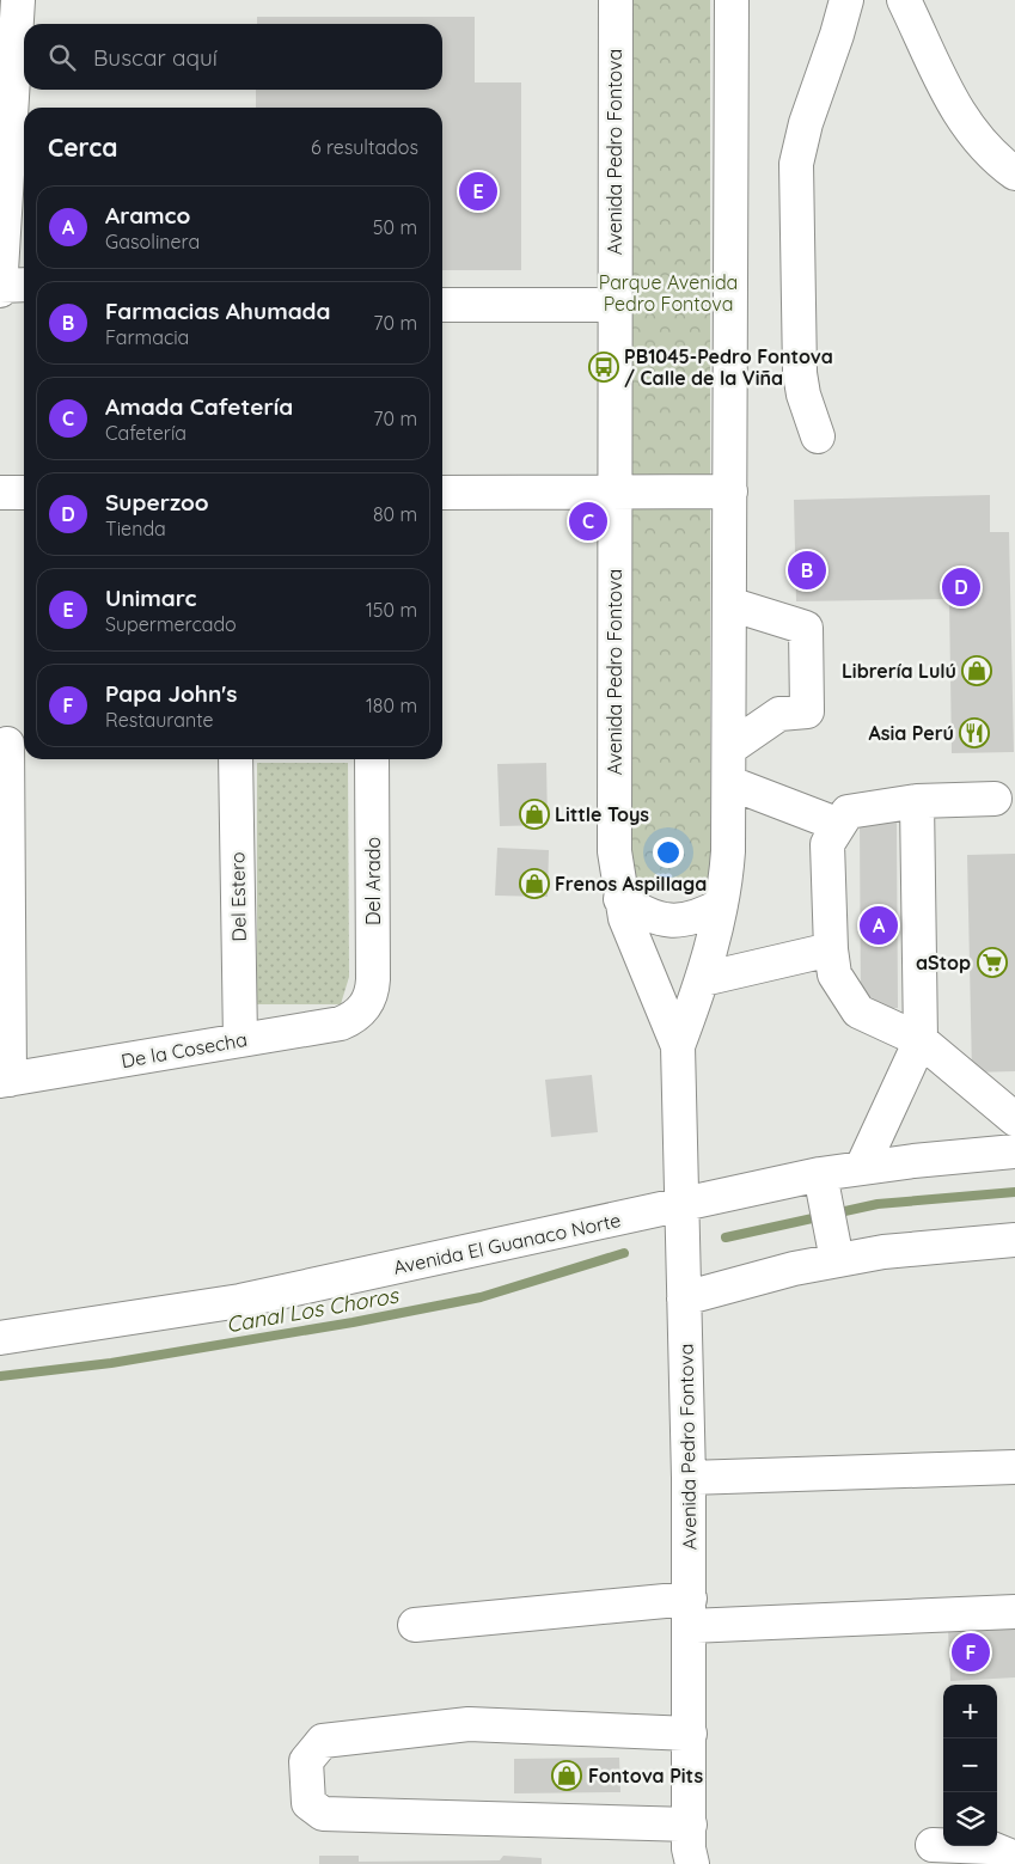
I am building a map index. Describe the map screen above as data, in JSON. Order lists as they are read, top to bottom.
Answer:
{
  "streets": {
    "street": [
      "Avenida Pedro Fontova",
      "Del Arado",
      "Del Estero",
      "De la Cosecha",
      "Avenida El Guanaco Norte"
    ]
  },
  "crossings": [
    ["Avenida Pedro Fontova", "Avenida El Guanaco Norte"],
    ["Del Arado", "De la Cosecha"],
    ["Del Estero", "De la Cosecha"]
  ],
  "water": ["Canal Los Choros"],
  "parks": ["Parque Avenida Pedro Fontova"],
  "places": {
    "bus stop": ["PB1045-Pedro Fontova / Calle de la Viña"],
    "shop": [
      "Librería Lulú",
      "Little Toys",
      "Frenos Aspillaga",
      "Fontova Pits"
    ],
    "restaurant": ["Asia Perú"],
    "supermarket": ["aStop"]
  },
  "page": {
    "search": "Buscar aquí",
    "heading": ["Cerca", "6 resultados"],
    "pins": [
      "E",
      "C",
      "B",
      "D",
      "A",
      "F"
    ],
    "list": [
      {
        "mark": "A",
        "name": "Aramco",
        "note": "Gasolinera",
        "value": "50 m"
      },
      {
        "mark": "B",
        "name": "Farmacias Ahumada",
        "note": "Farmacia",
        "value": "70 m"
      },
      {
        "mark": "C",
        "name": "Amada Cafetería",
        "note": "Cafetería",
        "value": "70 m"
      },
      {
        "mark": "D",
        "name": "Superzoo",
        "note": "Tienda",
        "value": "80 m"
      },
      {
        "mark": "E",
        "name": "Unimarc",
        "note": "Supermercado",
        "value": "150 m"
      },
      {
        "mark": "F",
        "name": "Papa John's",
        "note": "Restaurante",
        "value": "180 m"
      }
    ],
    "map_buttons": ["+", "−"]
  }
}
